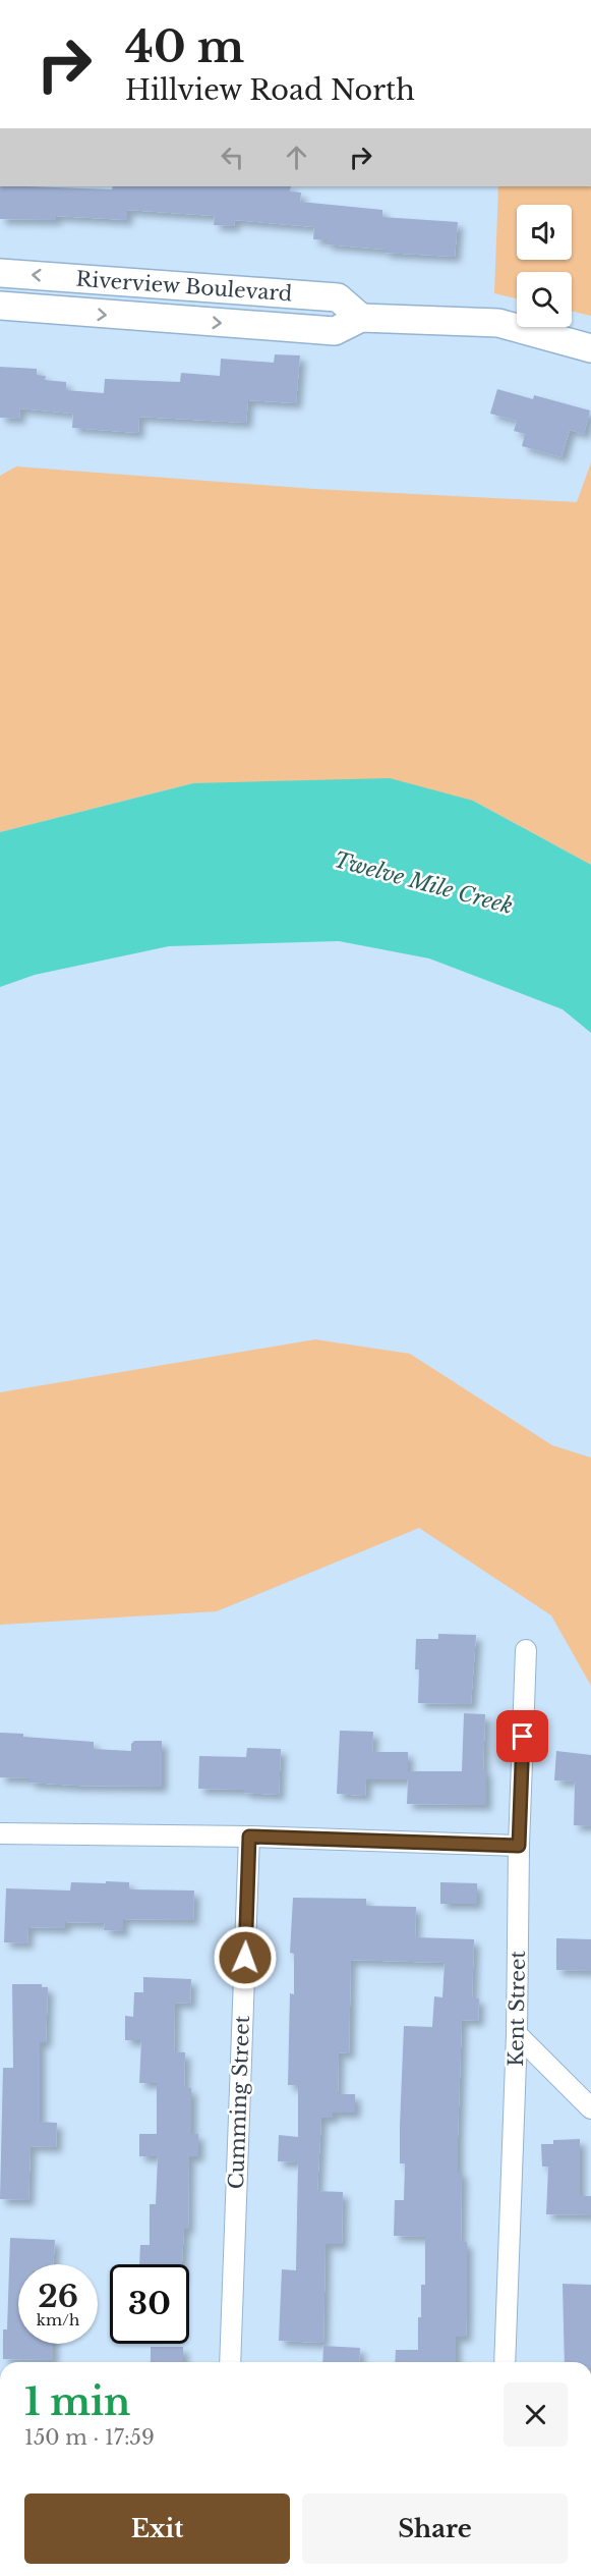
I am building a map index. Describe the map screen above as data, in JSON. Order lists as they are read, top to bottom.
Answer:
{
  "streets": {
    "street": ["Riverview Boulevard", "Kent Street", "Cumming Street"]
  },
  "water": ["Twelve Mile Creek"],
  "page": {
    "turn": ["40 m", "Hillview Road North"],
    "speed": "26 km/h",
    "limit": "30",
    "heading": ["1 min", "150 m · 17:59"],
    "buttons": ["Exit", "Share"]
  }
}
